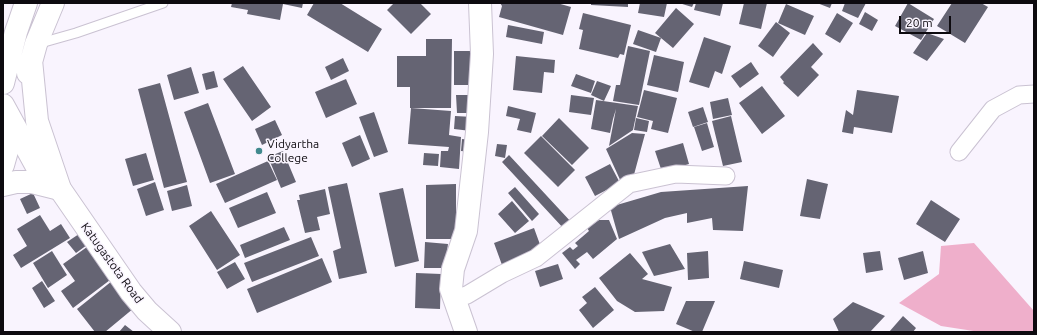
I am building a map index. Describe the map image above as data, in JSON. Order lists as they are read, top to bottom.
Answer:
{
  "streets": {
    "main road": ["Katugastota Road"]
  },
  "places": ["Vidyartha College"],
  "scale_bar": "20 m"
}
